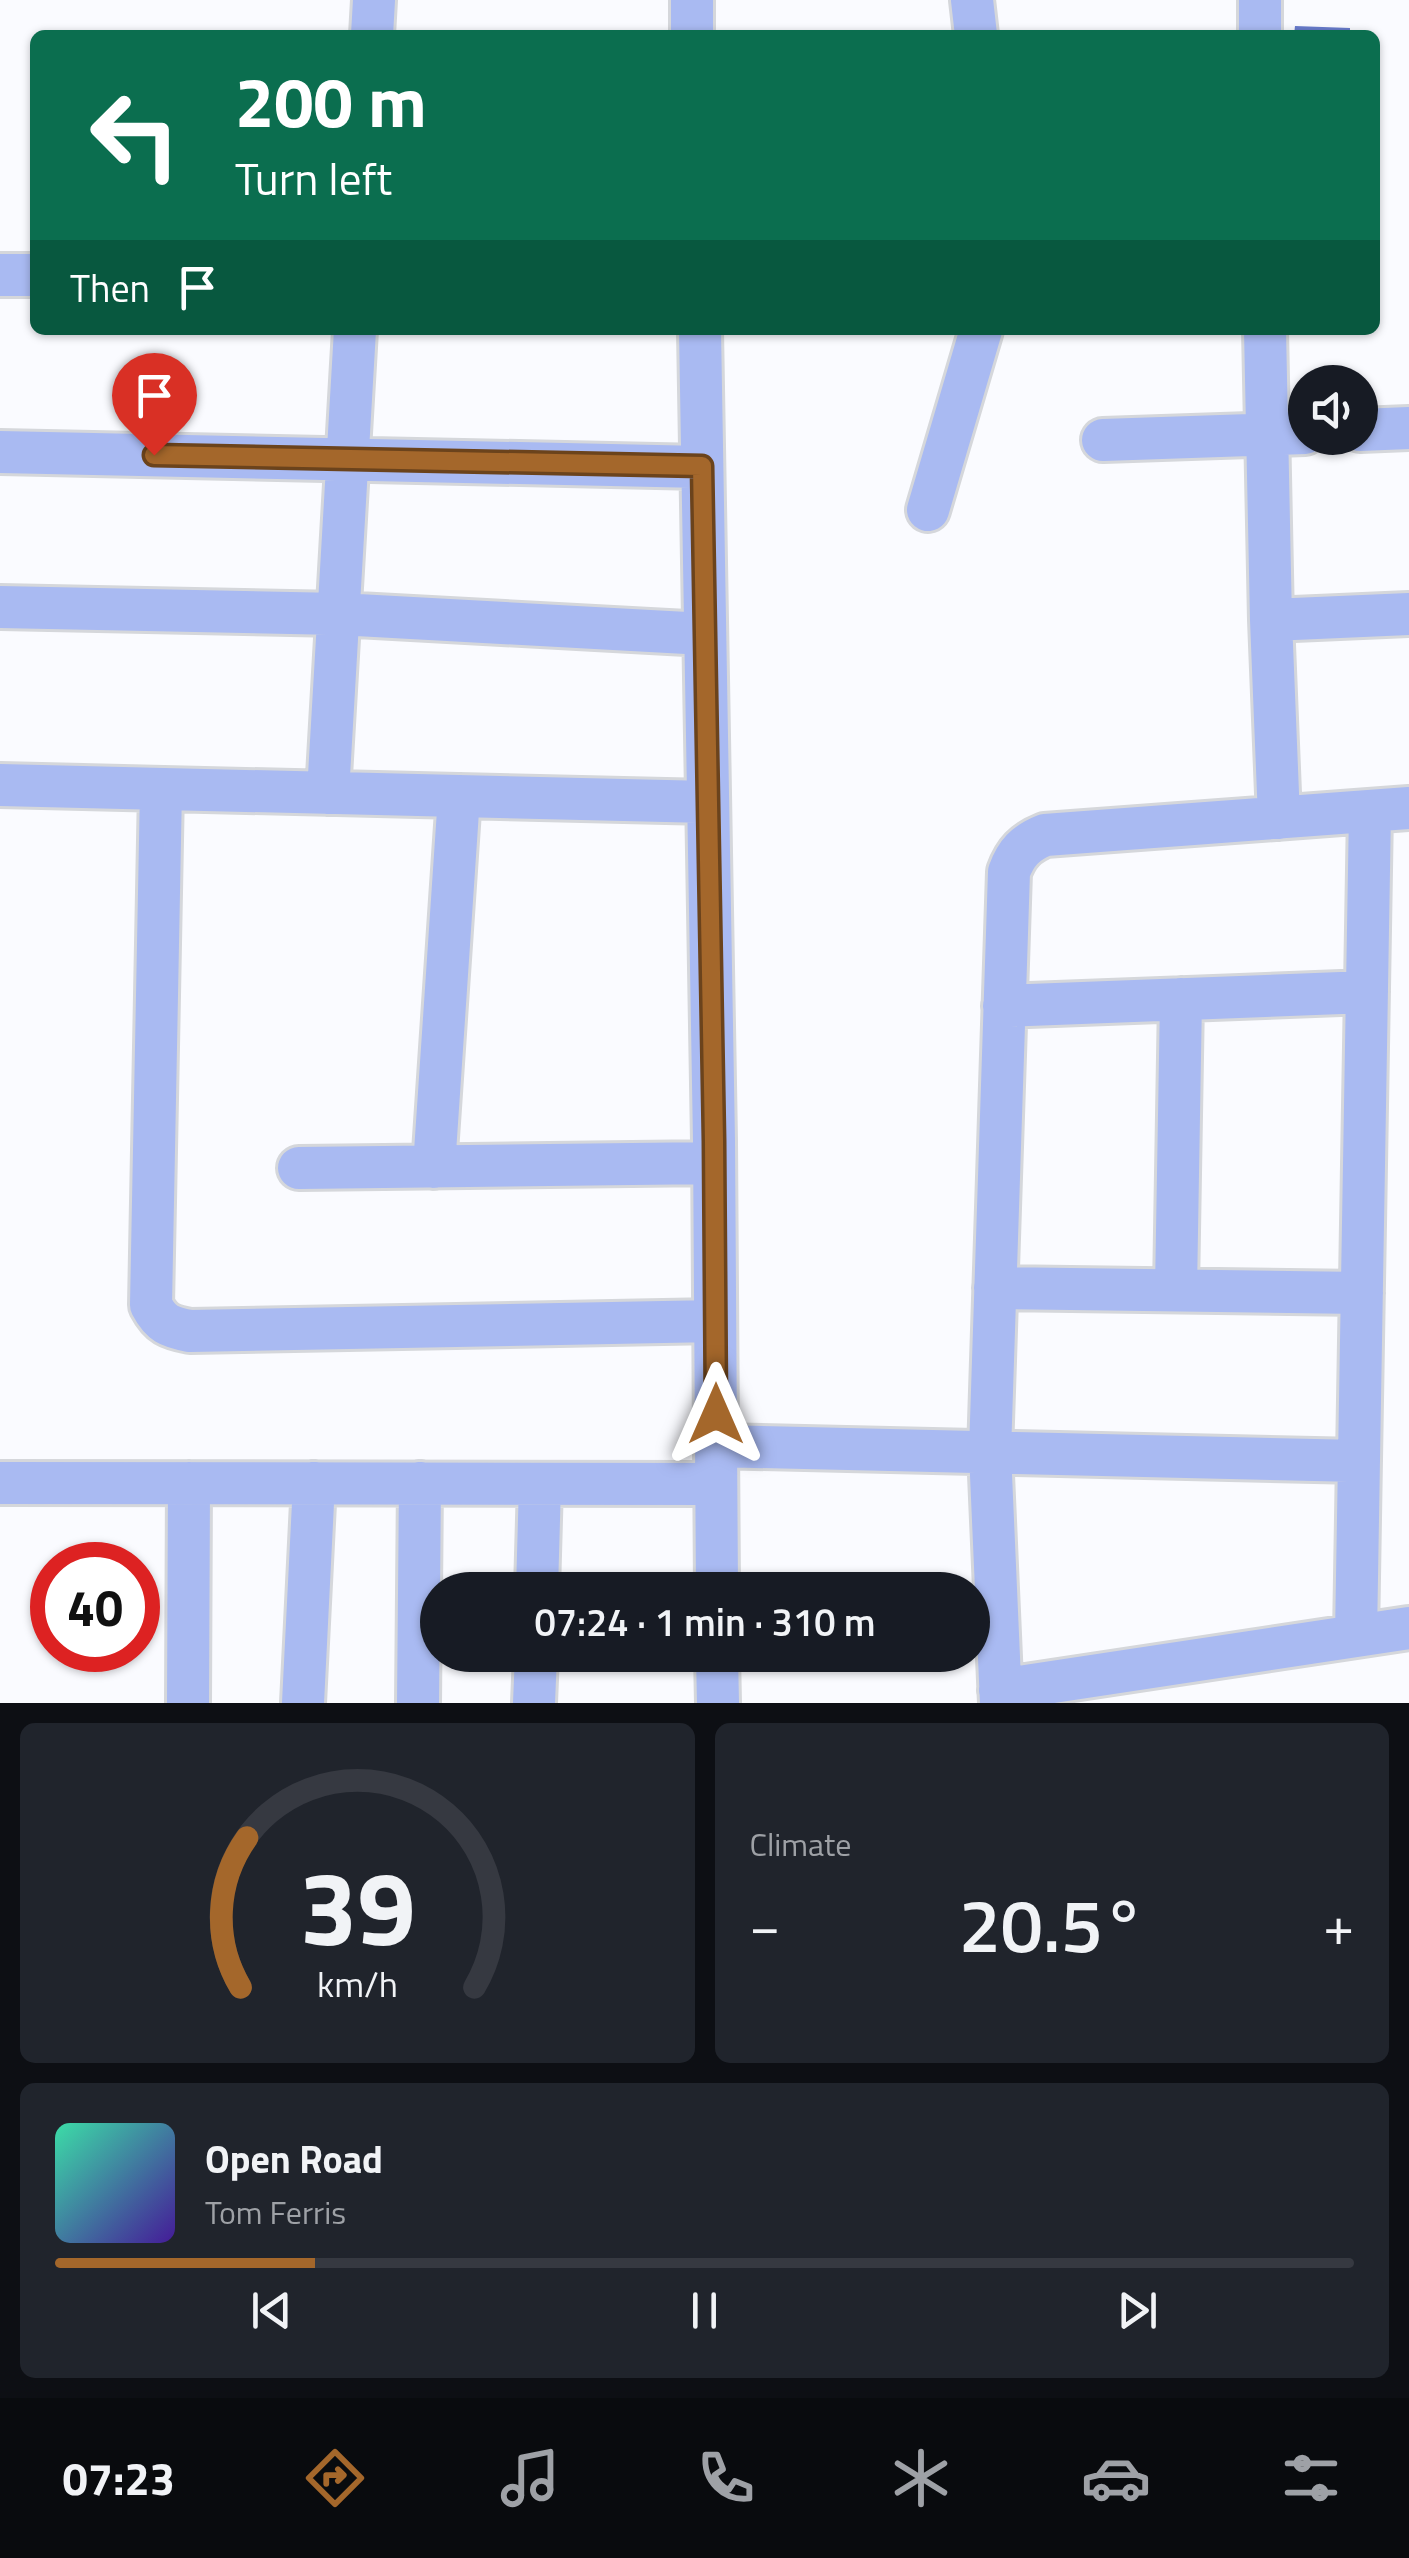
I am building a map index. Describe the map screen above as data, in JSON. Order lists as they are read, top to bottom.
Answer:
{
  "page": {
    "turn": ["200 m", "Turn left"],
    "then": "Then",
    "limit": "40",
    "trip": "07:24 · 1 min · 310 m",
    "tile": "Climate",
    "heat": ["−", "20.5°", "+"],
    "song": ["Open Road", "Tom Ferris"],
    "tabs": "07:23",
    "gauge": ["39", "km/h"]
  }
}
